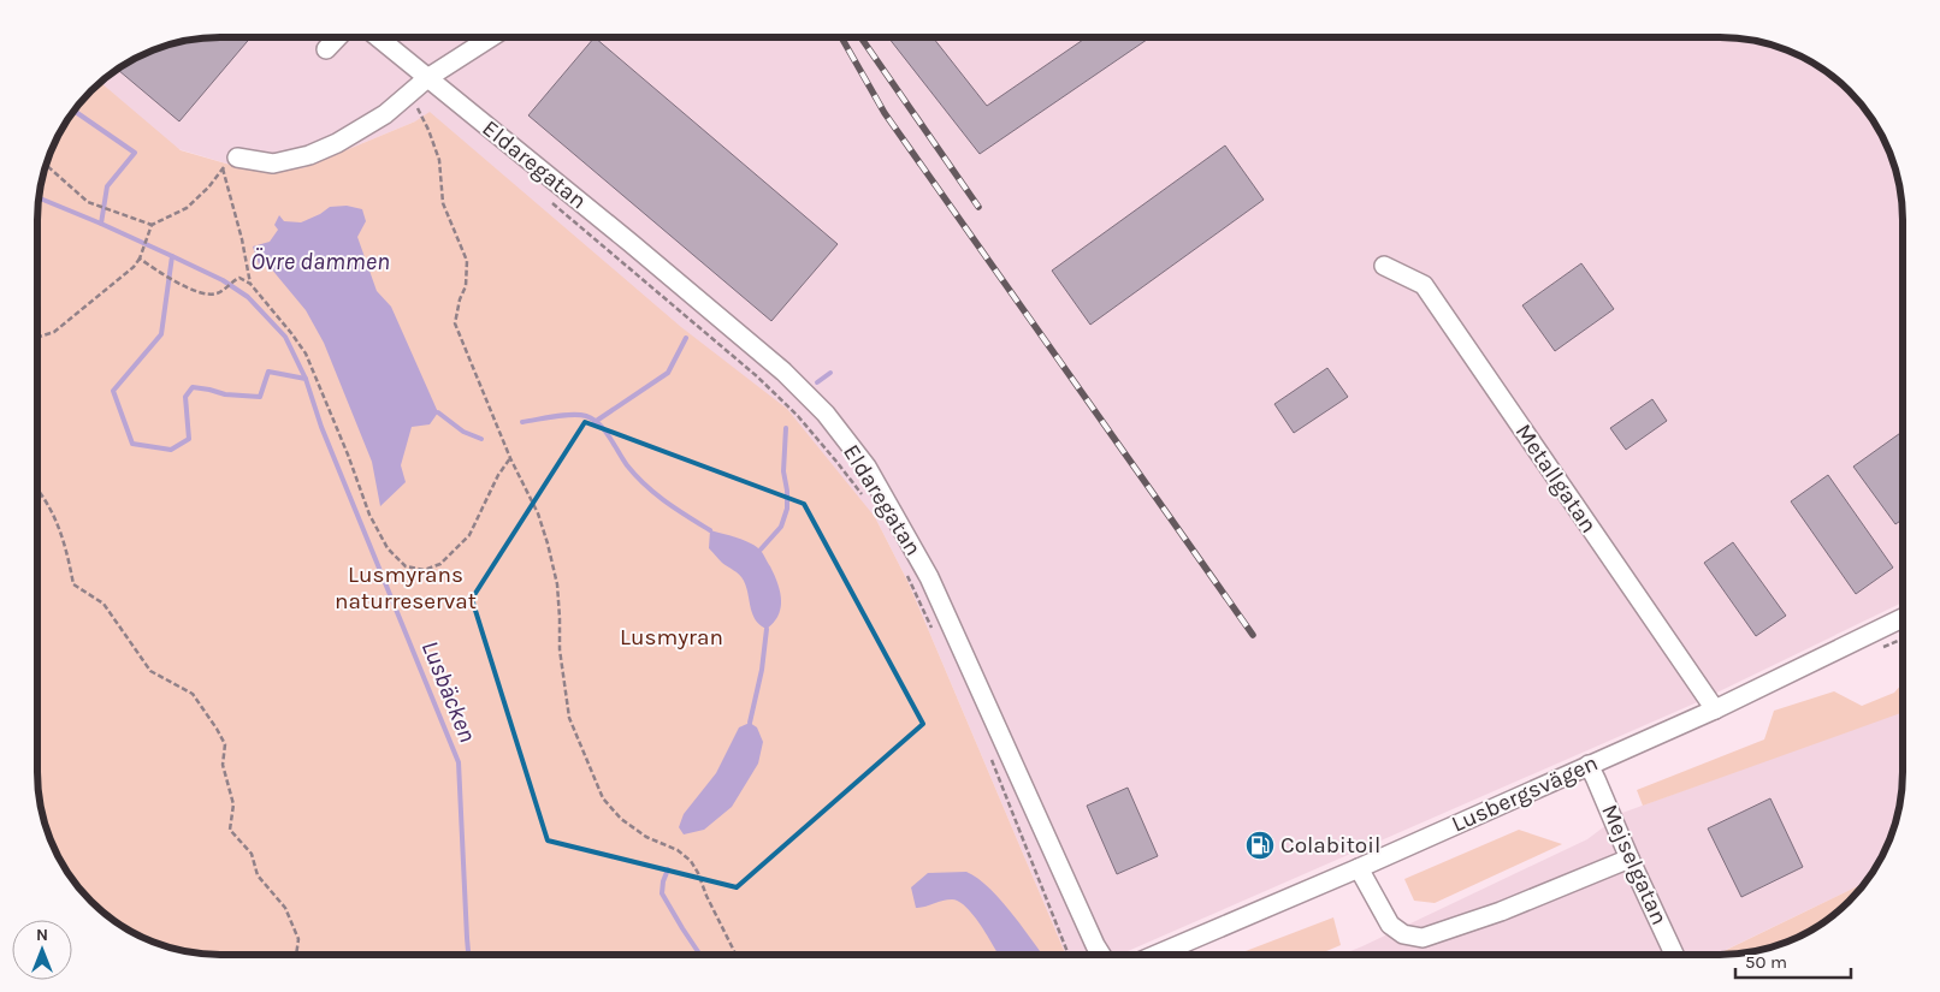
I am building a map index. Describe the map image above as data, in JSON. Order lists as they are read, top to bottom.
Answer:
{
  "streets": {
    "street": [
      "Eldaregatan",
      "Metallgatan",
      "Lusbergsvägen",
      "Mejselgatan"
    ]
  },
  "crossings": [
    ["Metallgatan", "Lusbergsvägen"],
    ["Lusbergsvägen", "Mejselgatan"]
  ],
  "water": ["Övre dammen", "Lusbäcken"],
  "parks": ["Lusmyrans naturreservat", "Lusmyran"],
  "places": {
    "fuel station": ["Colabitoil"]
  },
  "scale_bar": "50 m",
  "north": "top"
}
